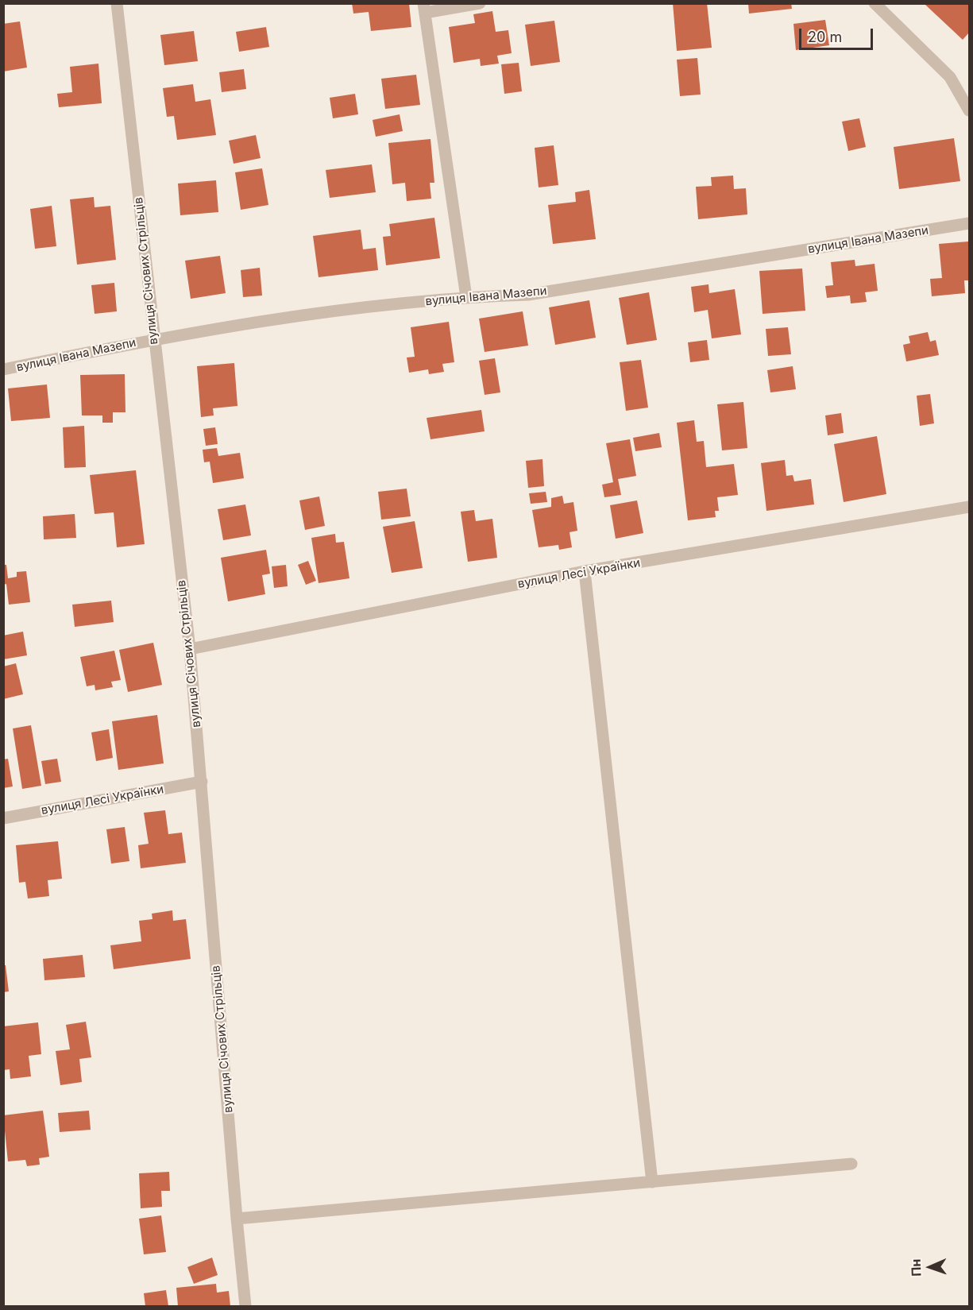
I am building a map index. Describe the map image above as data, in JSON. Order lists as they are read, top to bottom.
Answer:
{
  "streets": {
    "street": ["вулиця Івана Мазепи", "вулиця Січових Стрільців", "вулиця Лесі Українки"]
  },
  "crossings": [
    ["вулиця Івана Мазепи", "вулиця Січових Стрільців"],
    ["вулиця Січових Стрільців", "вулиця Лесі Українки"]
  ],
  "scale_bar": "20 m",
  "north": "left"
}
